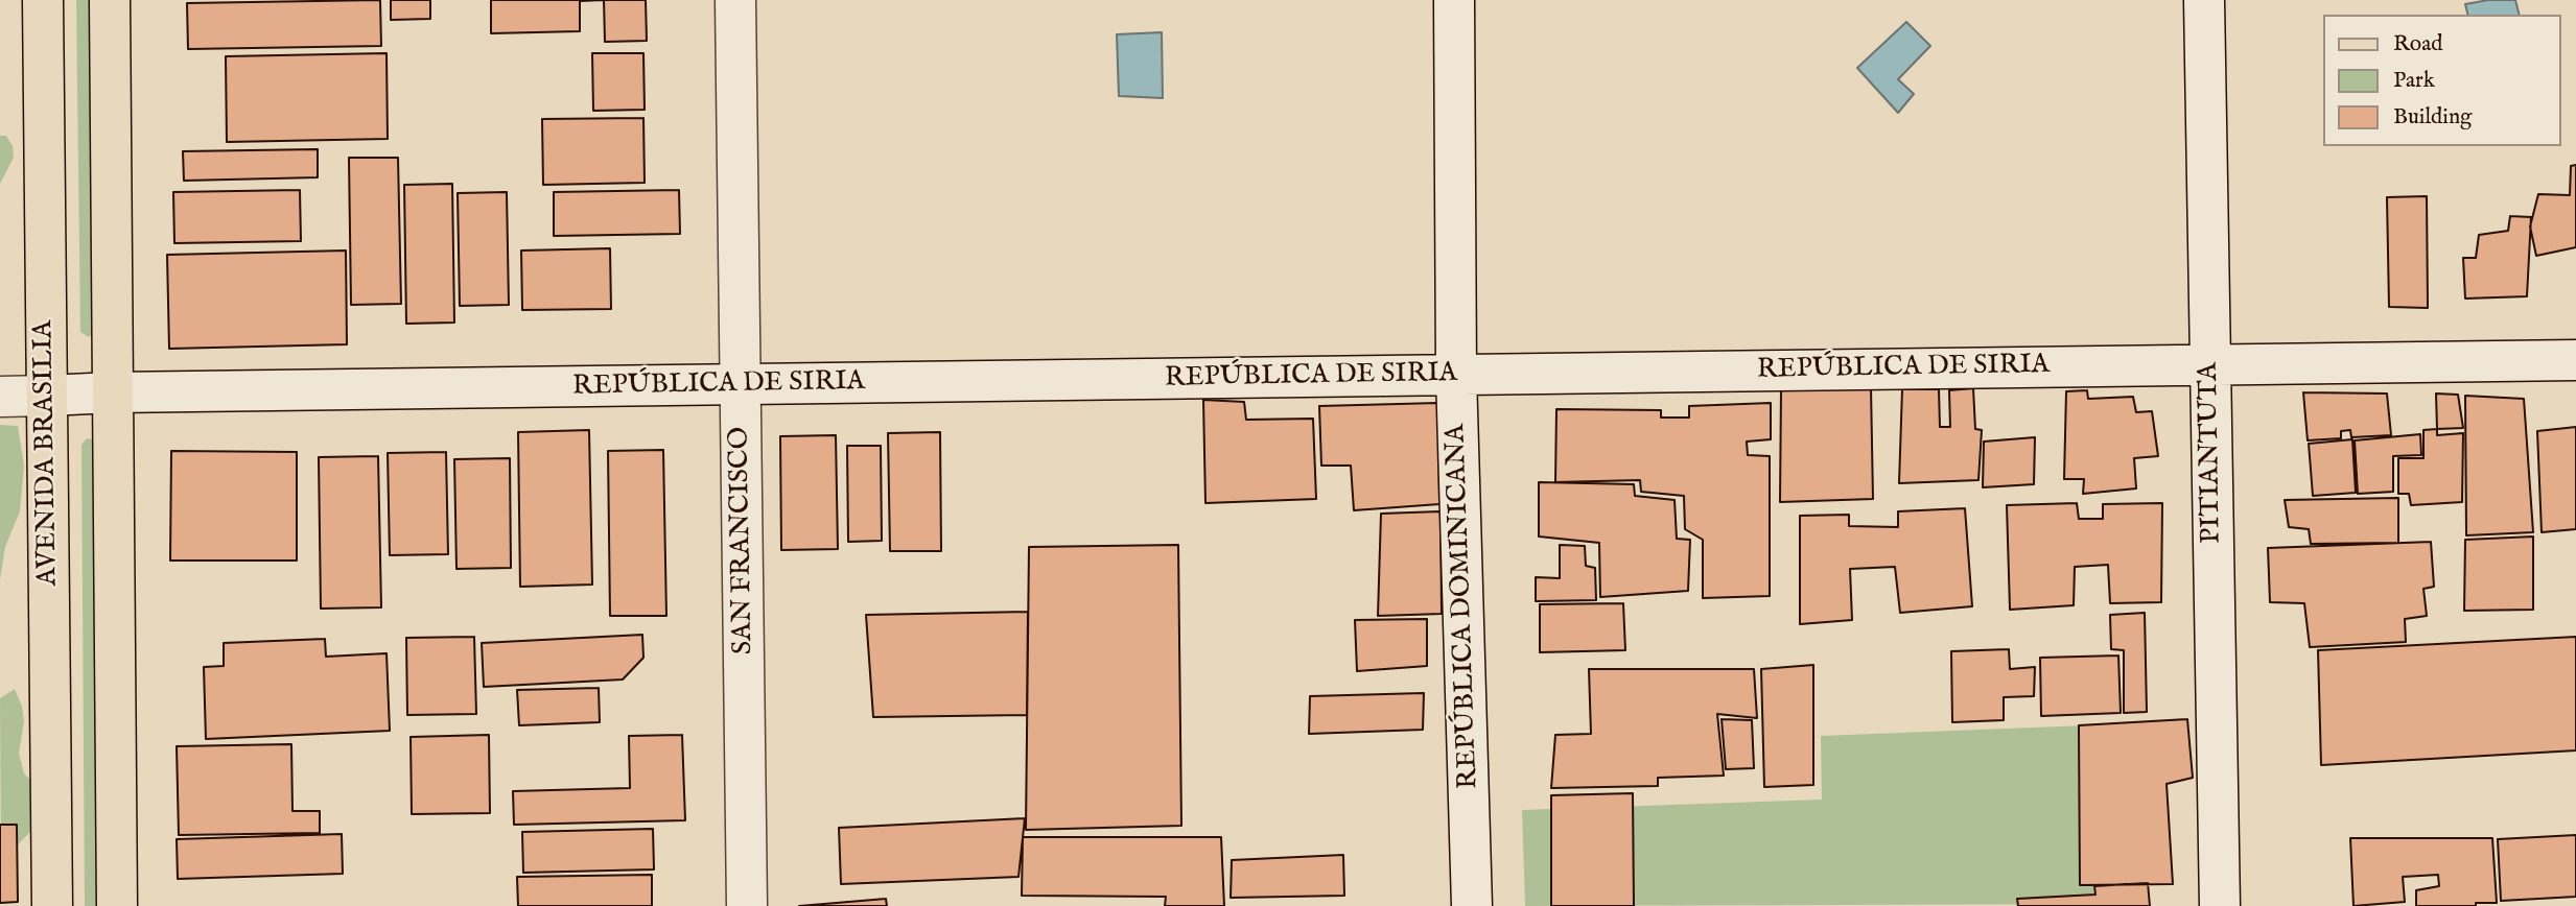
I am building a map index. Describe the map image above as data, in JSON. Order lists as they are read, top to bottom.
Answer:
{
  "streets": {
    "main road": ["AVENIDA BRASILIA"],
    "street": [
      "REPÚBLICA DE SIRIA",
      "PITIANTUTA",
      "SAN FRANCISCO",
      "REPÚBLICA DOMINICANA"
    ]
  },
  "crossings": [
    ["REPÚBLICA DE SIRIA", "AVENIDA BRASILIA"],
    ["REPÚBLICA DE SIRIA", "PITIANTUTA"],
    ["REPÚBLICA DE SIRIA", "SAN FRANCISCO"],
    ["REPÚBLICA DE SIRIA", "REPÚBLICA DOMINICANA"]
  ],
  "legend": ["Road", "Park", "Building"]
}
